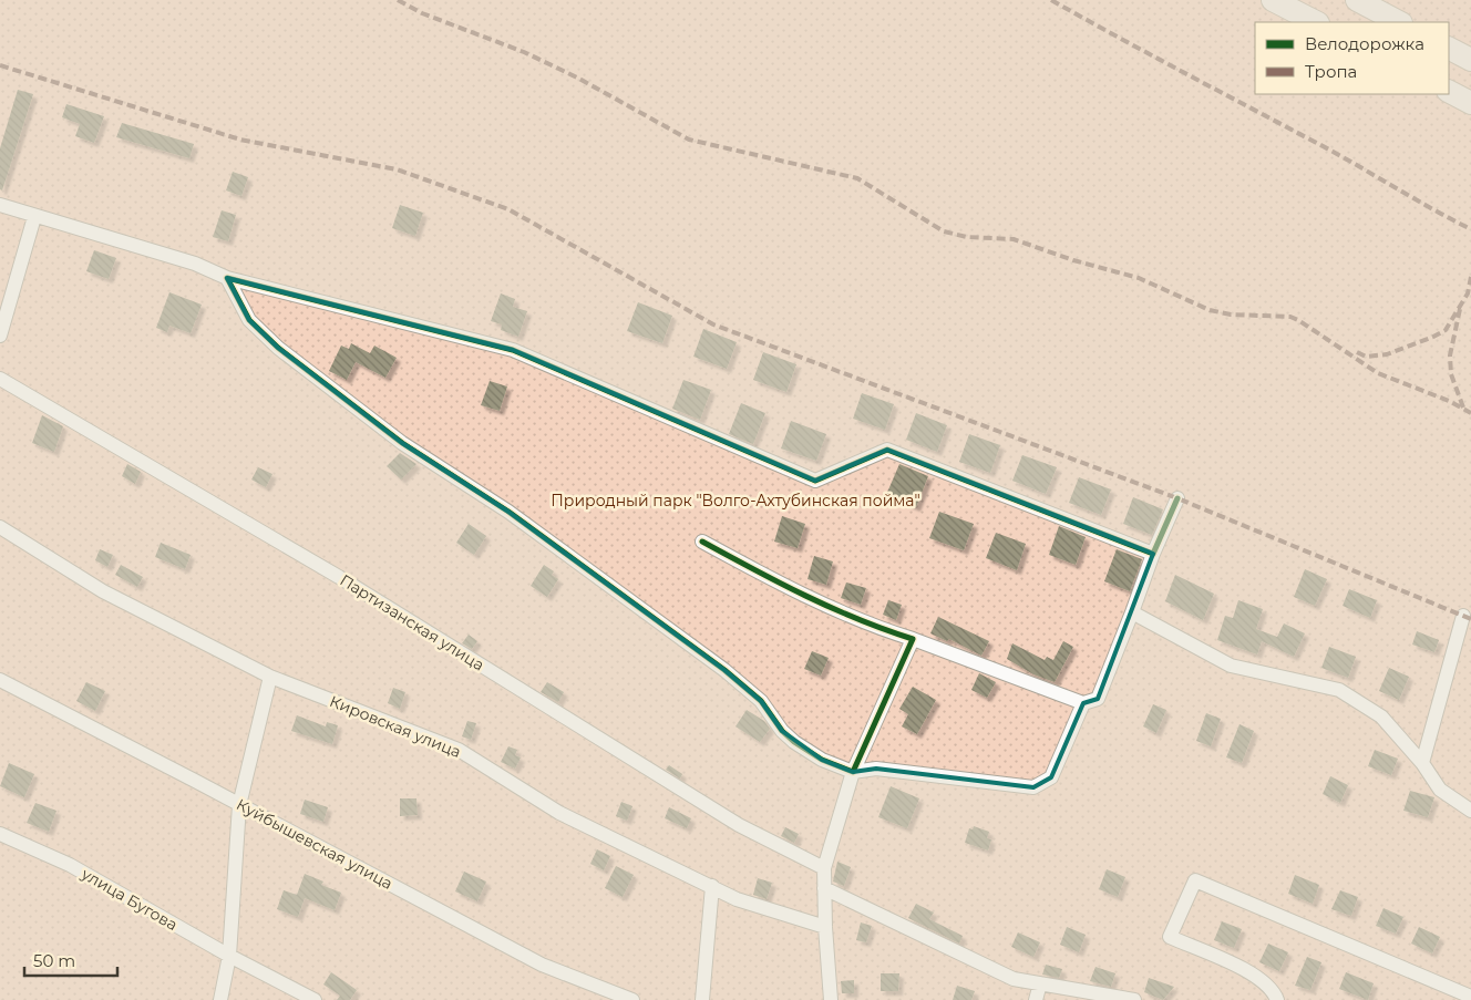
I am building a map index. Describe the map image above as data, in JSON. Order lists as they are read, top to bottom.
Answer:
{
  "streets": {
    "street": [
      "Партизанская улица",
      "Кировская улица",
      "Куйбышевская улица",
      "улица Бугова"
    ]
  },
  "parks": ["Природный парк \"Волго-Ахтубинская пойма\""],
  "legend": ["Велодорожка", "Тропа"],
  "scale_bar": "50 m"
}
